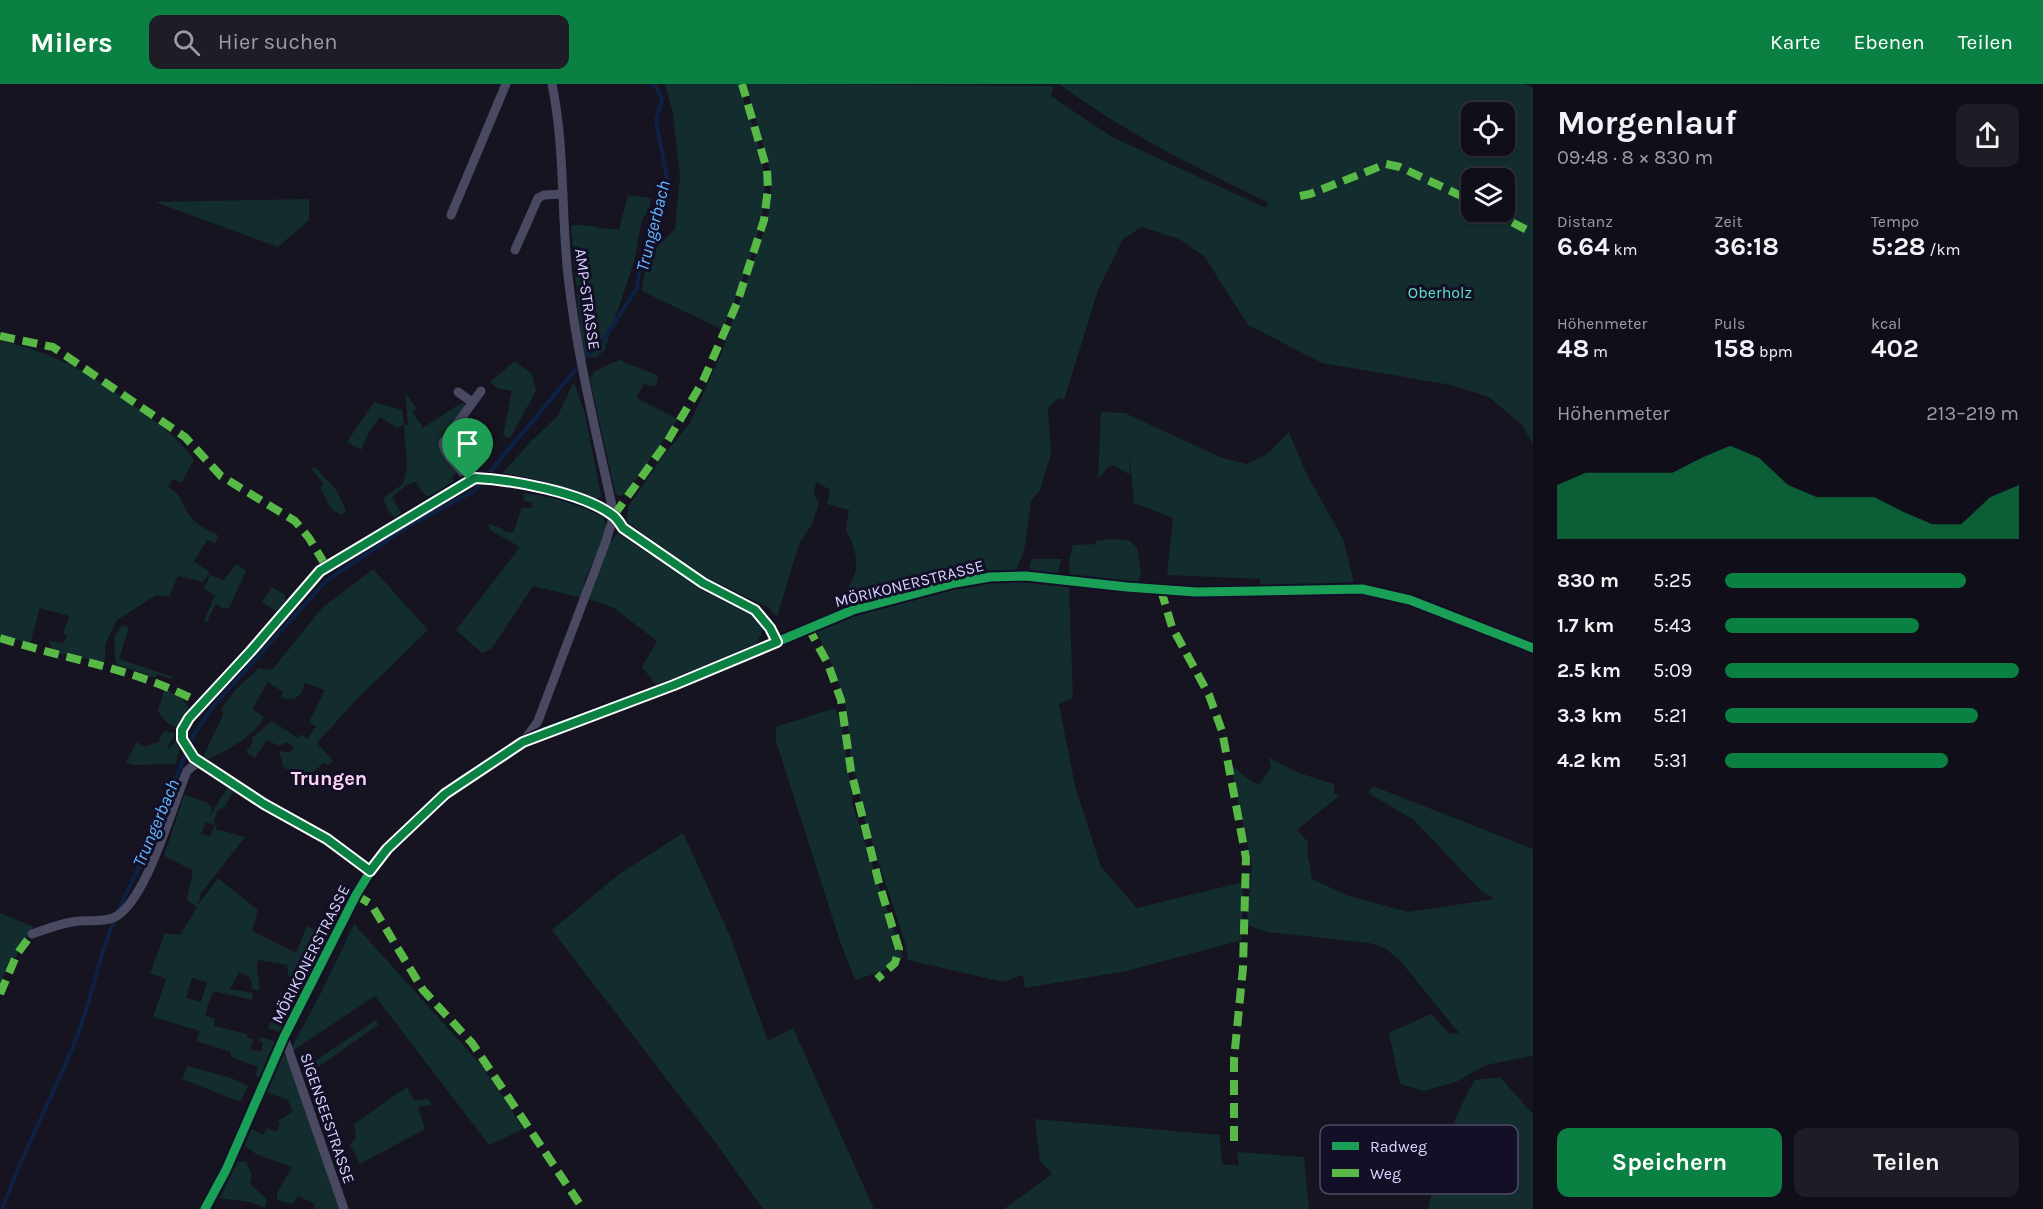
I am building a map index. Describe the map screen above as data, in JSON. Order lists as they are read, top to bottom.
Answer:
{
  "streets": {
    "street": ["AMP-STRASSE", "MÖRIKONERSTRASSE", "SIGENSEESTRASSE"]
  },
  "crossings": [
    ["AMP-STRASSE", "MÖRIKONERSTRASSE"],
    ["MÖRIKONERSTRASSE", "SIGENSEESTRASSE"]
  ],
  "districts": ["Trungen"],
  "water": ["Trungerbach"],
  "parks": ["Oberholz"],
  "legend": ["Radweg", "Weg"],
  "page": {
    "header": "Milers",
    "search": "Hier suchen",
    "nav": ["Karte", "Ebenen", "Teilen"],
    "heading": ["Morgenlauf", "09:48 · 8 × 830 m"],
    "stats": [
      ["Distanz", "6.64 km"],
      ["Zeit", "36:18"],
      ["Tempo", "5:28 /km"],
      ["Höhenmeter", "48 m"],
      ["Puls", "158 bpm"],
      ["kcal", "402"]
    ],
    "chart": ["Höhenmeter", "213–219 m"],
    "list": [
      {
        "name": "830 m",
        "note": "5:25"
      },
      {
        "name": "1.7 km",
        "note": "5:43"
      },
      {
        "name": "2.5 km",
        "note": "5:09"
      },
      {
        "name": "3.3 km",
        "note": "5:21"
      },
      {
        "name": "4.2 km",
        "note": "5:31"
      }
    ],
    "buttons": ["Speichern", "Teilen"]
  }
}
